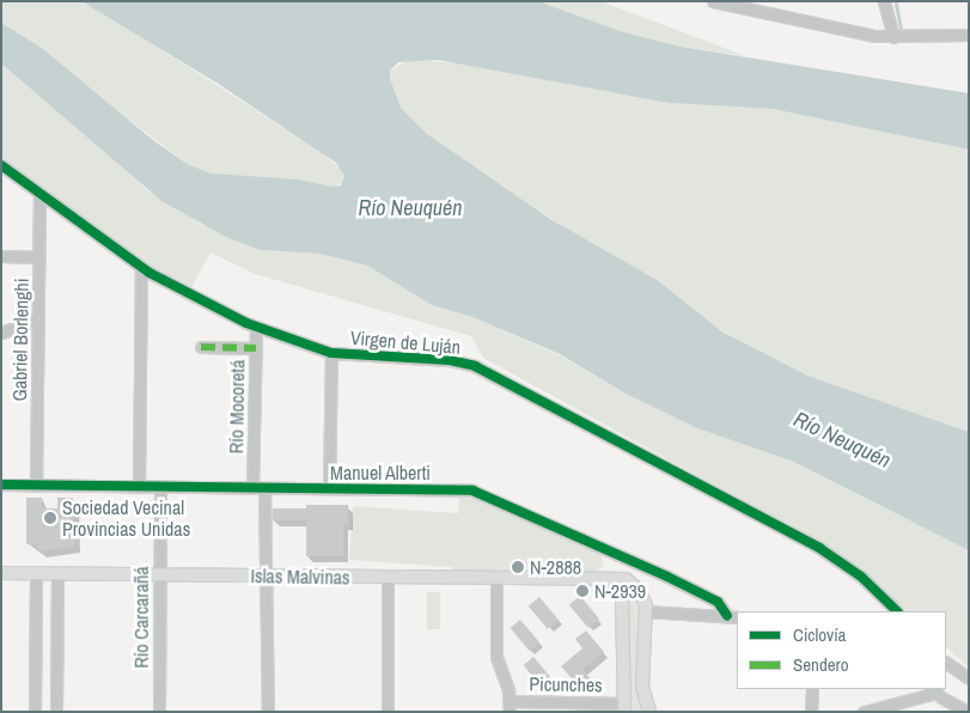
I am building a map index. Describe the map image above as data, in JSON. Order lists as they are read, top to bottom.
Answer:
{
  "streets": {
    "main road": ["Islas Malvinas"],
    "street": [
      "Gabriel Borlenghi",
      "Virgen de Luján",
      "Río Mocoretá",
      "Manuel Alberti",
      "Río Carcarañá",
      "Picunches"
    ]
  },
  "crossings": [
    ["Gabriel Borlenghi", "Virgen de Luján"],
    ["Gabriel Borlenghi", "Manuel Alberti"],
    ["Virgen de Luján", "Río Mocoretá"],
    ["Río Mocoretá", "Manuel Alberti"],
    ["Río Mocoretá", "Islas Malvinas"],
    ["Manuel Alberti", "Río Carcarañá"],
    ["Islas Malvinas", "Río Carcarañá"]
  ],
  "water": ["Río Neuquén"],
  "places": ["Sociedad Vecinal Provincias Unidas", "N-2888", "N-2939"],
  "legend": ["Ciclovía", "Sendero"]
}
